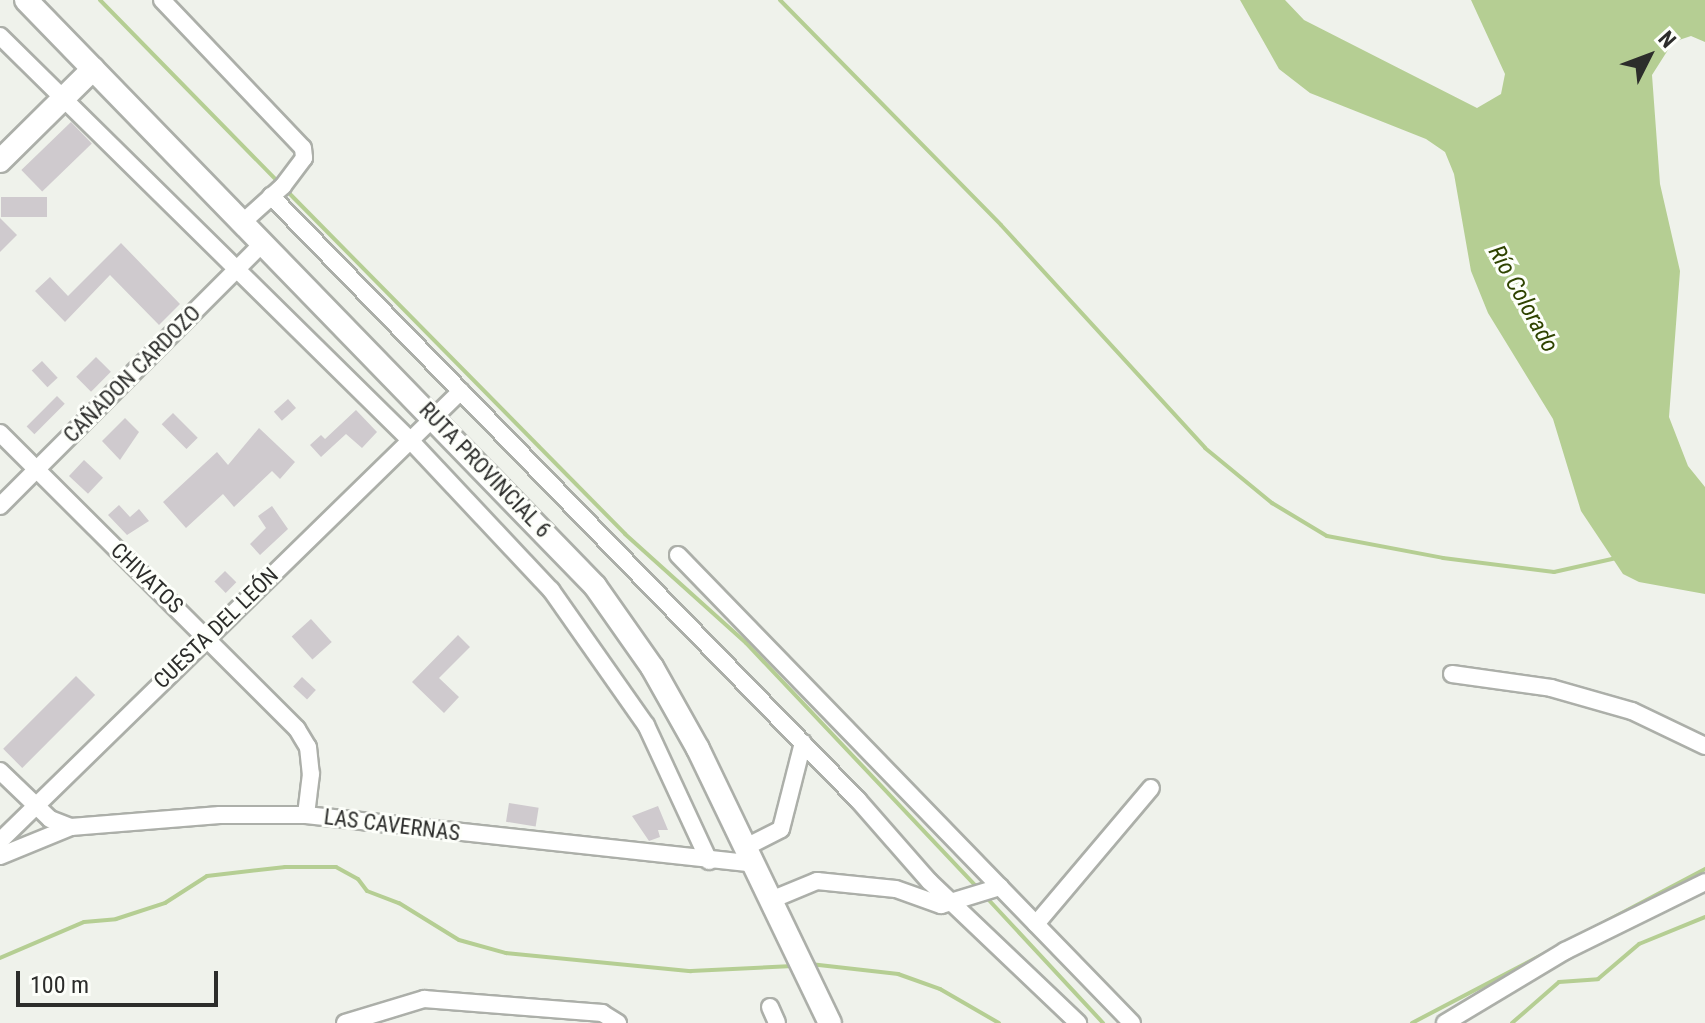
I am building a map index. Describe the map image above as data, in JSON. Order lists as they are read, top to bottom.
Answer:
{
  "streets": {
    "main road": ["RUTA PROVINCIAL 6"],
    "street": [
      "CAÑADON CARDOZO",
      "CHIVATOS",
      "CUESTA DEL LEÓN",
      "LAS CAVERNAS"
    ]
  },
  "crossings": [
    ["CAÑADON CARDOZO", "RUTA PROVINCIAL 6"],
    ["CAÑADON CARDOZO", "CHIVATOS"],
    ["RUTA PROVINCIAL 6", "CUESTA DEL LEÓN"],
    ["RUTA PROVINCIAL 6", "LAS CAVERNAS"],
    ["CHIVATOS", "CUESTA DEL LEÓN"],
    ["CHIVATOS", "LAS CAVERNAS"]
  ],
  "water": ["Río Colorado"],
  "scale_bar": "100 m",
  "north": "top right"
}
